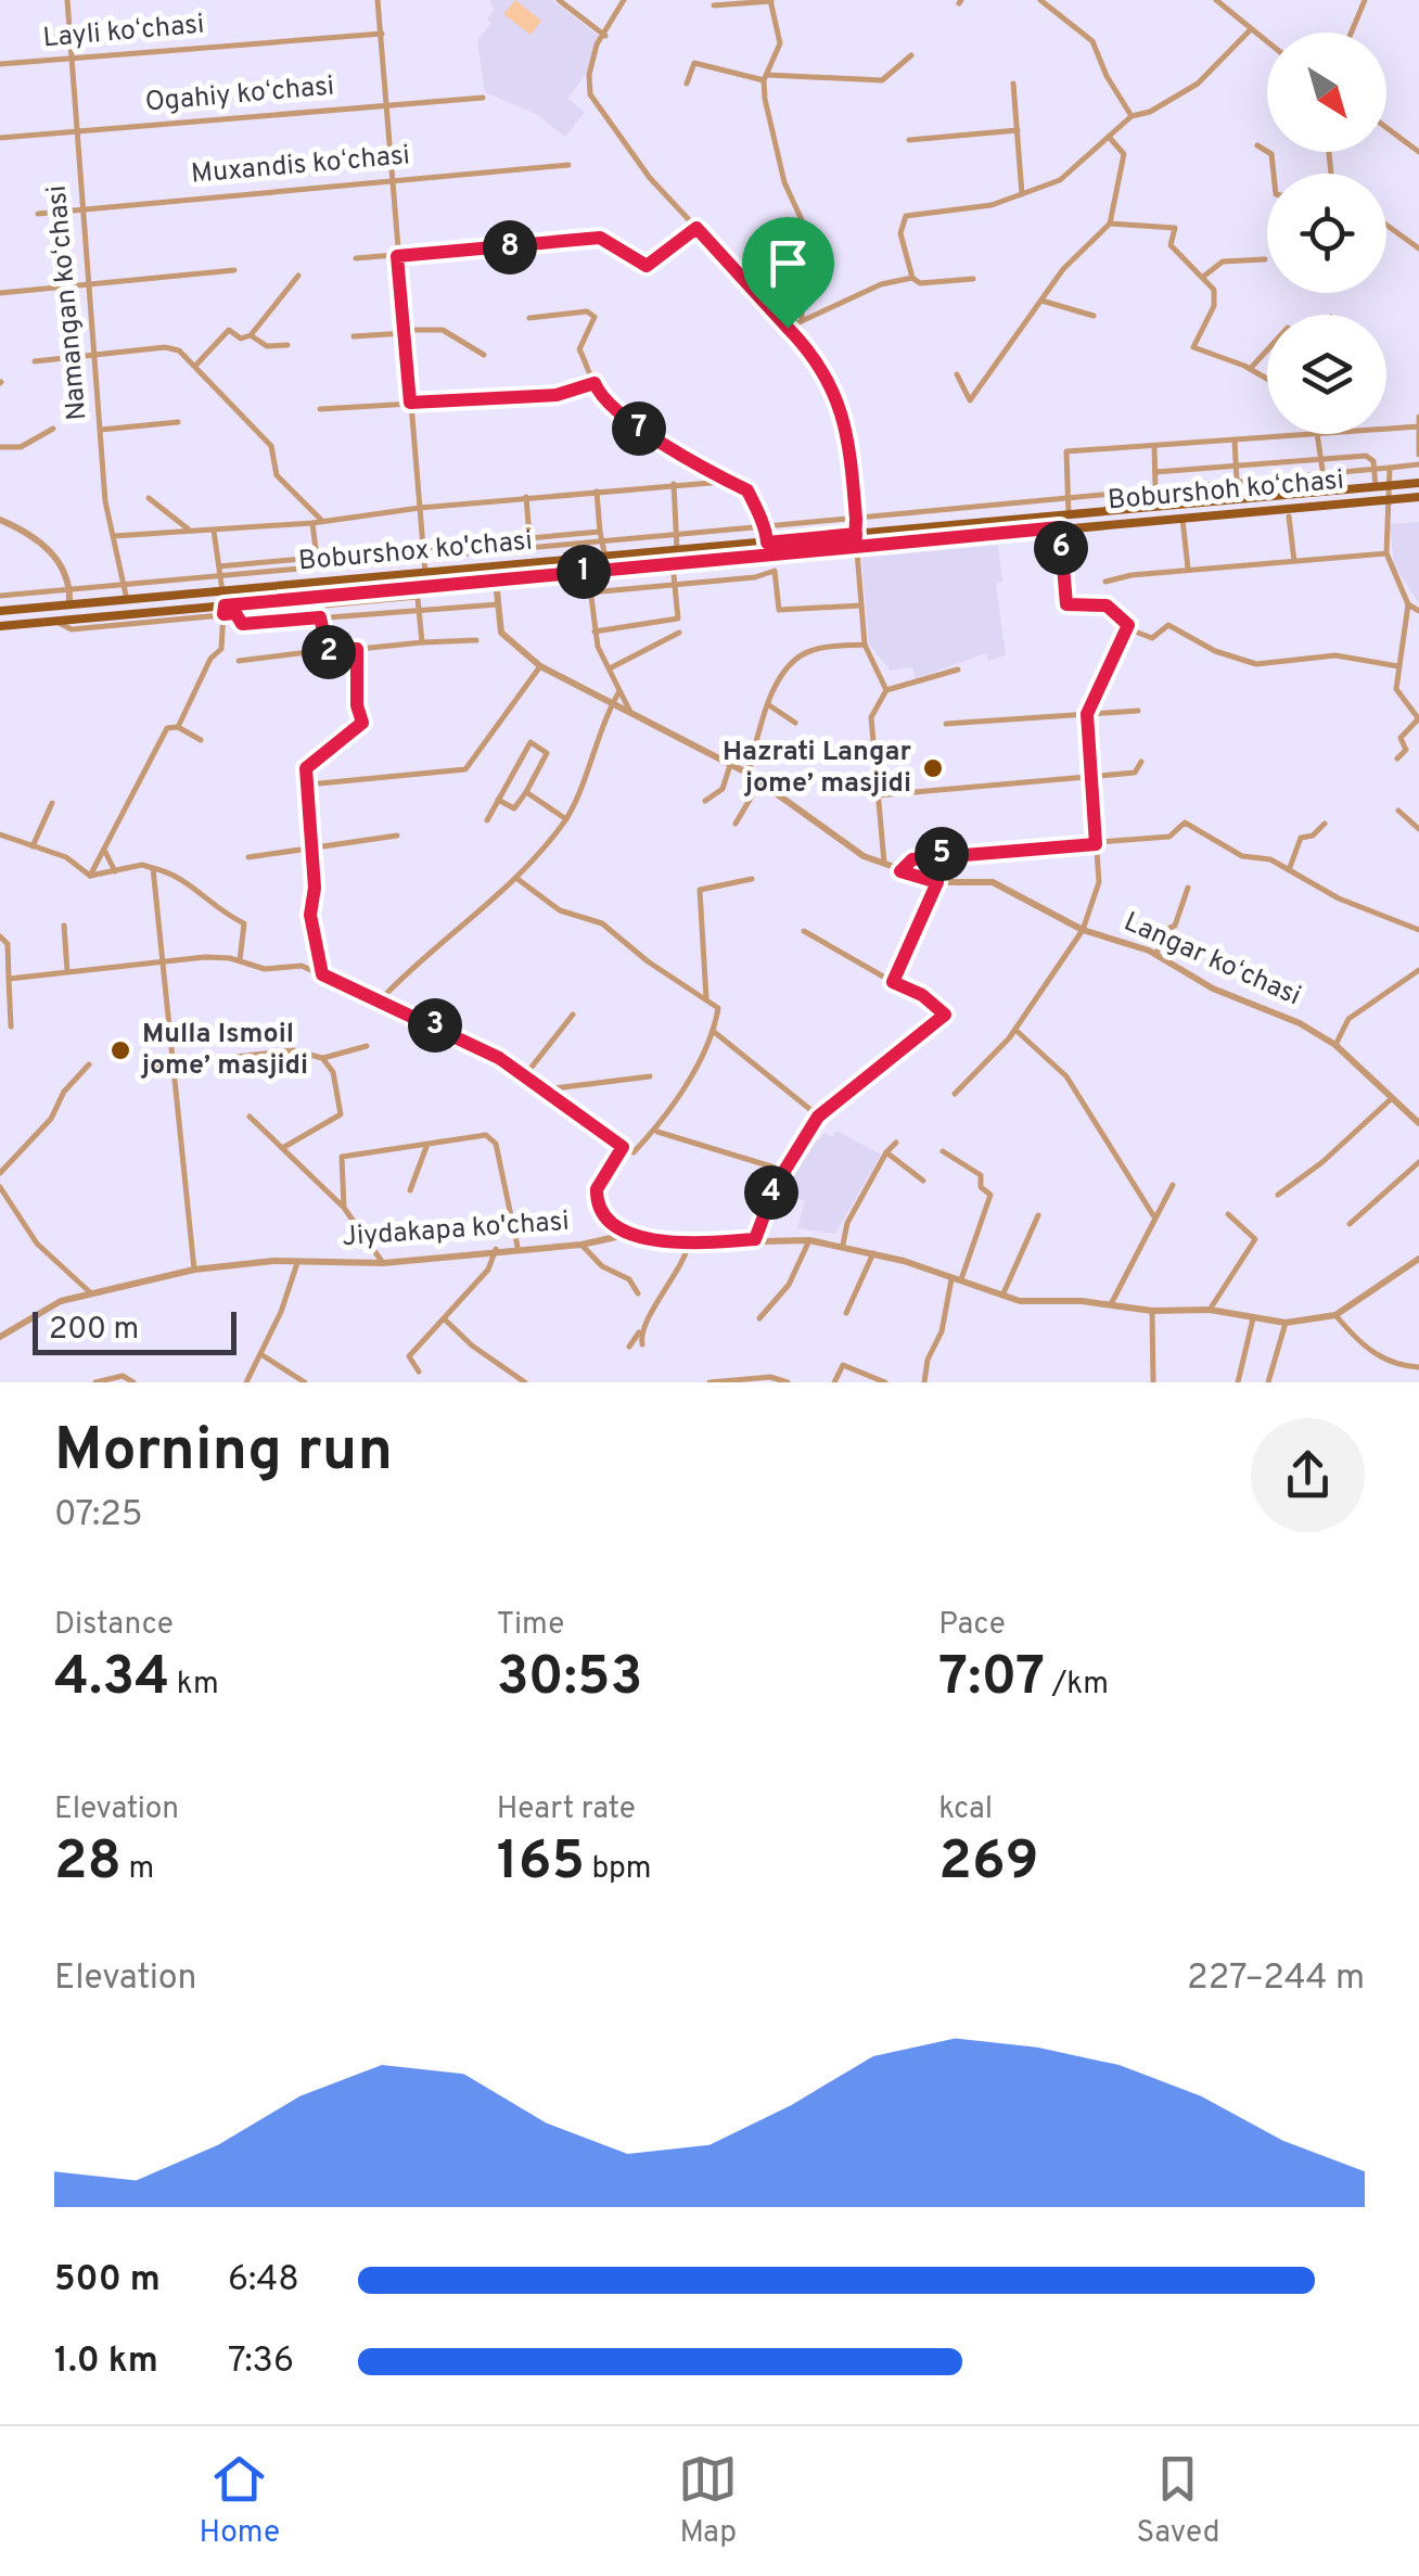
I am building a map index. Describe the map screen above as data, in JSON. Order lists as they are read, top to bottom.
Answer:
{
  "streets": {
    "main road": ["Boburshoh koʻchasi", "Boburshox ko'chasi"],
    "street": [
      "Layli koʻchasi",
      "Ogahiy koʻchasi",
      "Muxandis koʻchasi",
      "Namangan koʻchasi",
      "Langar koʻchasi",
      "Jiydakapa ko'chasi"
    ]
  },
  "crossings": [
    ["Layli koʻchasi", "Namangan koʻchasi"],
    ["Ogahiy koʻchasi", "Namangan koʻchasi"],
    ["Muxandis koʻchasi", "Namangan koʻchasi"],
    ["Namangan koʻchasi", "Boburshox ko'chasi"],
    ["Boburshoh koʻchasi", "Langar koʻchasi"]
  ],
  "places": ["Hazrati Langar jome’ masjidi", "Mulla Ismoil jome’ masjidi"],
  "scale_bar": "200 m",
  "north": "bottom right",
  "page": {
    "pins": [
      "8",
      "7",
      "6",
      "1",
      "2",
      "5",
      "3",
      "4"
    ],
    "scale": "200 m",
    "heading": ["Morning run", "07:25"],
    "stats": [
      ["Distance", "4.34 km"],
      ["Time", "30:53"],
      ["Pace", "7:07 /km"],
      ["Elevation", "28 m"],
      ["Heart rate", "165 bpm"],
      ["kcal", "269"]
    ],
    "chart": ["Elevation", "227–244 m"],
    "list": [
      {
        "name": "500 m",
        "note": "6:48"
      },
      {
        "name": "1.0 km",
        "note": "7:36"
      }
    ],
    "tabs": ["Home", "Map", "Saved"]
  }
}
